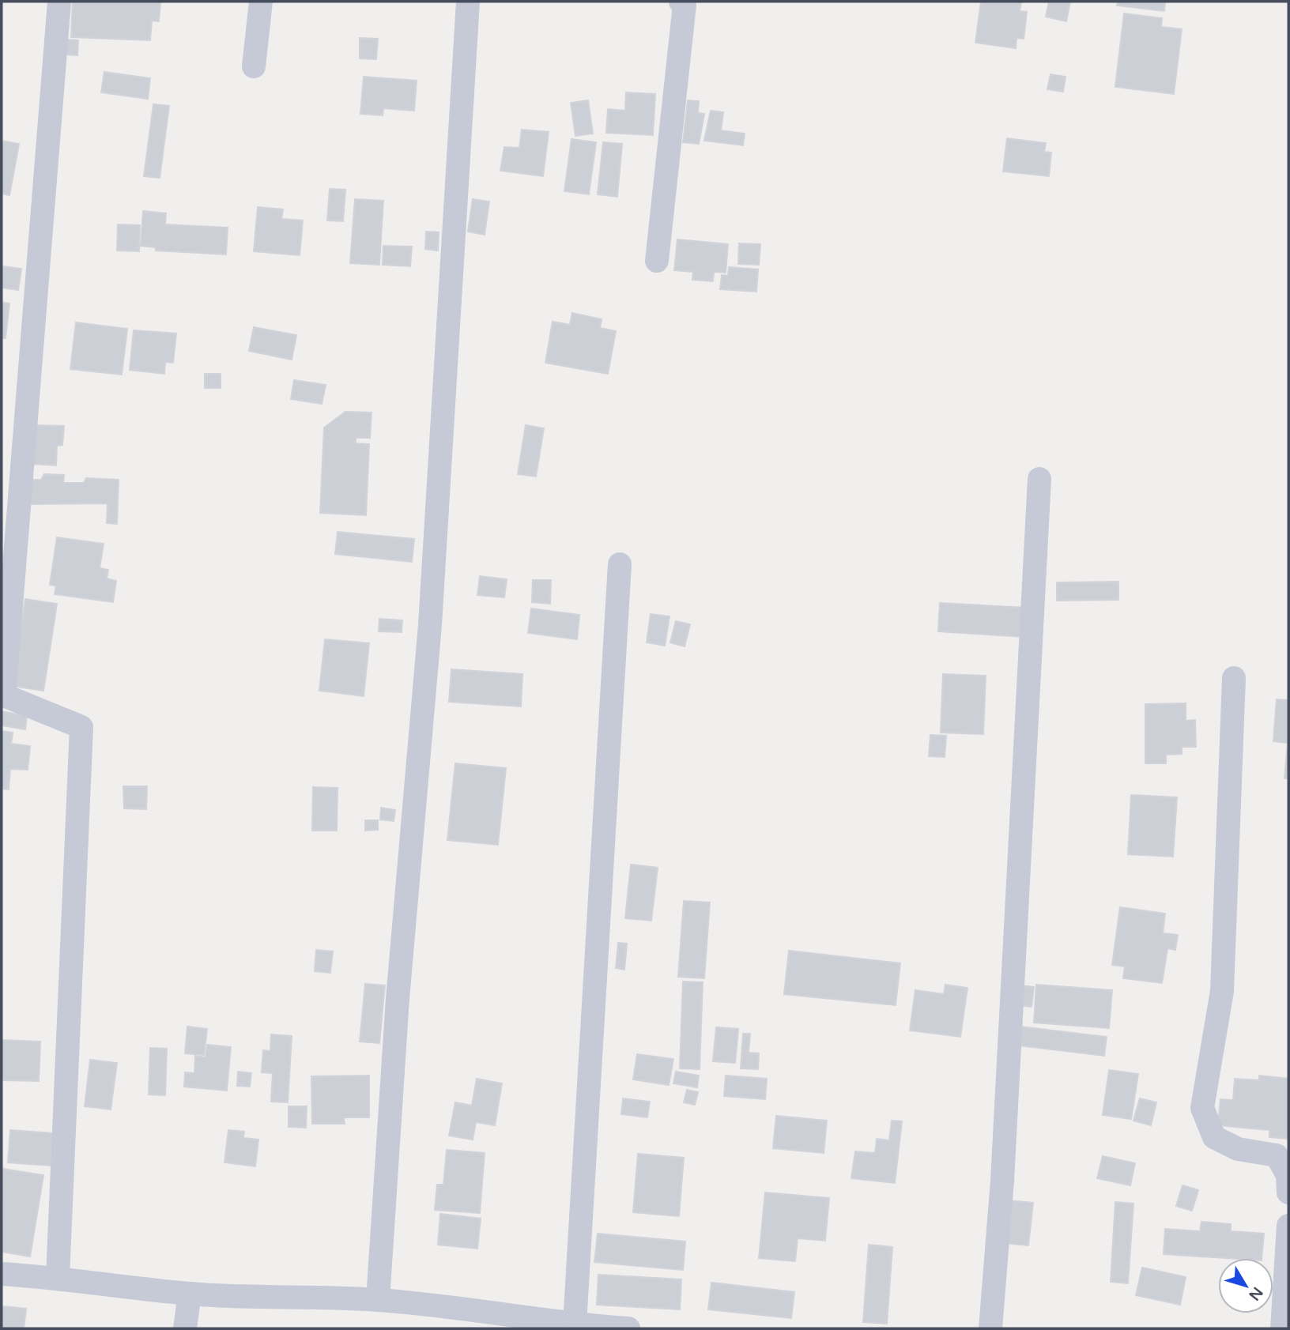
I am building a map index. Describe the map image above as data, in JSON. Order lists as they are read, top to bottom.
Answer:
{
  "north": "bottom right"
}
